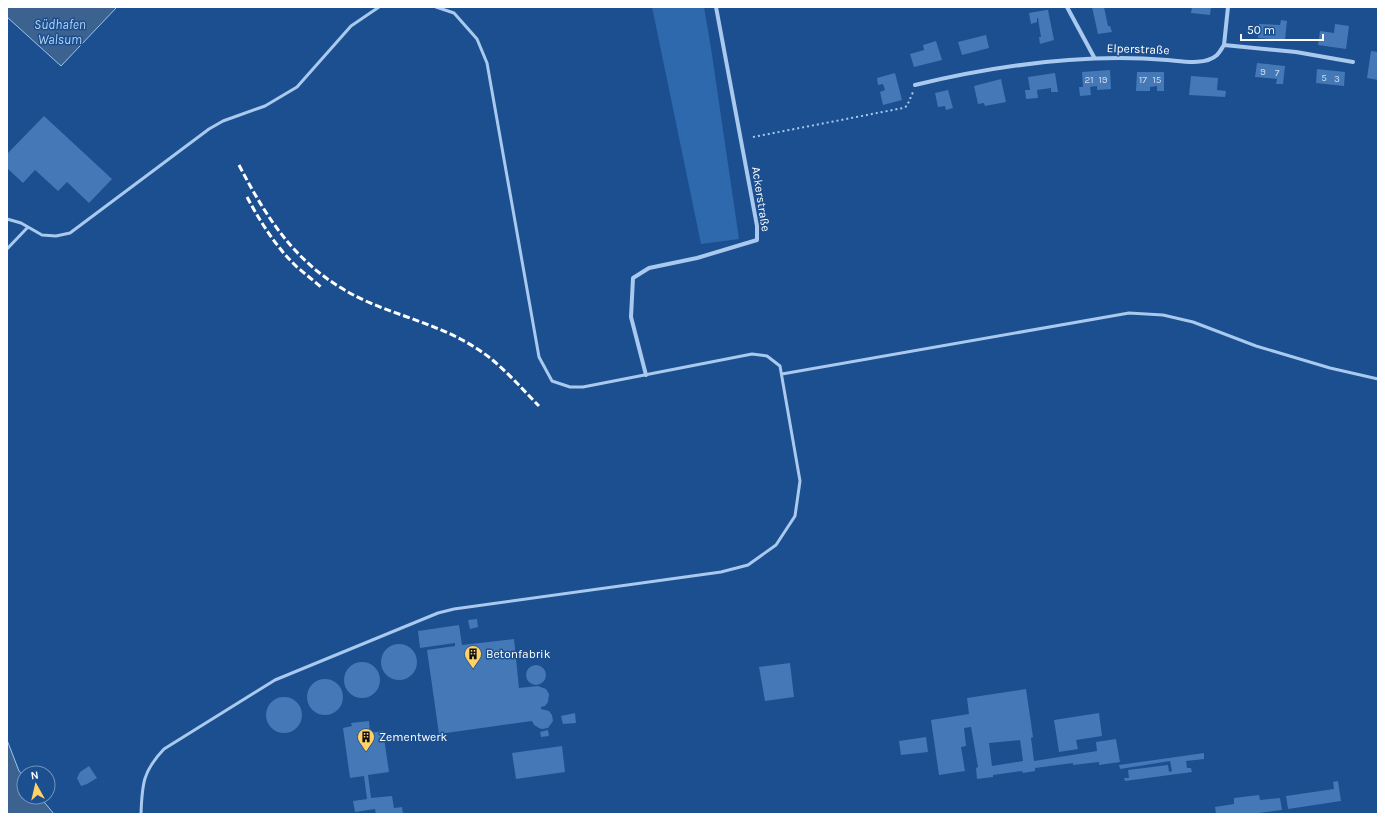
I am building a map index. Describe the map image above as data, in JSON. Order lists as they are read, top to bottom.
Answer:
{
  "streets": {
    "street": ["Elperstraße", "Ackerstraße"]
  },
  "water": ["Südhafen Walsum"],
  "places": {
    "building": ["Betonfabrik", "Zementwerk"]
  },
  "house_numbers": [
    "9",
    "7",
    "5",
    "3",
    "21",
    "19",
    "17",
    "15"
  ],
  "scale_bar": "50 m",
  "north": "top"
}
